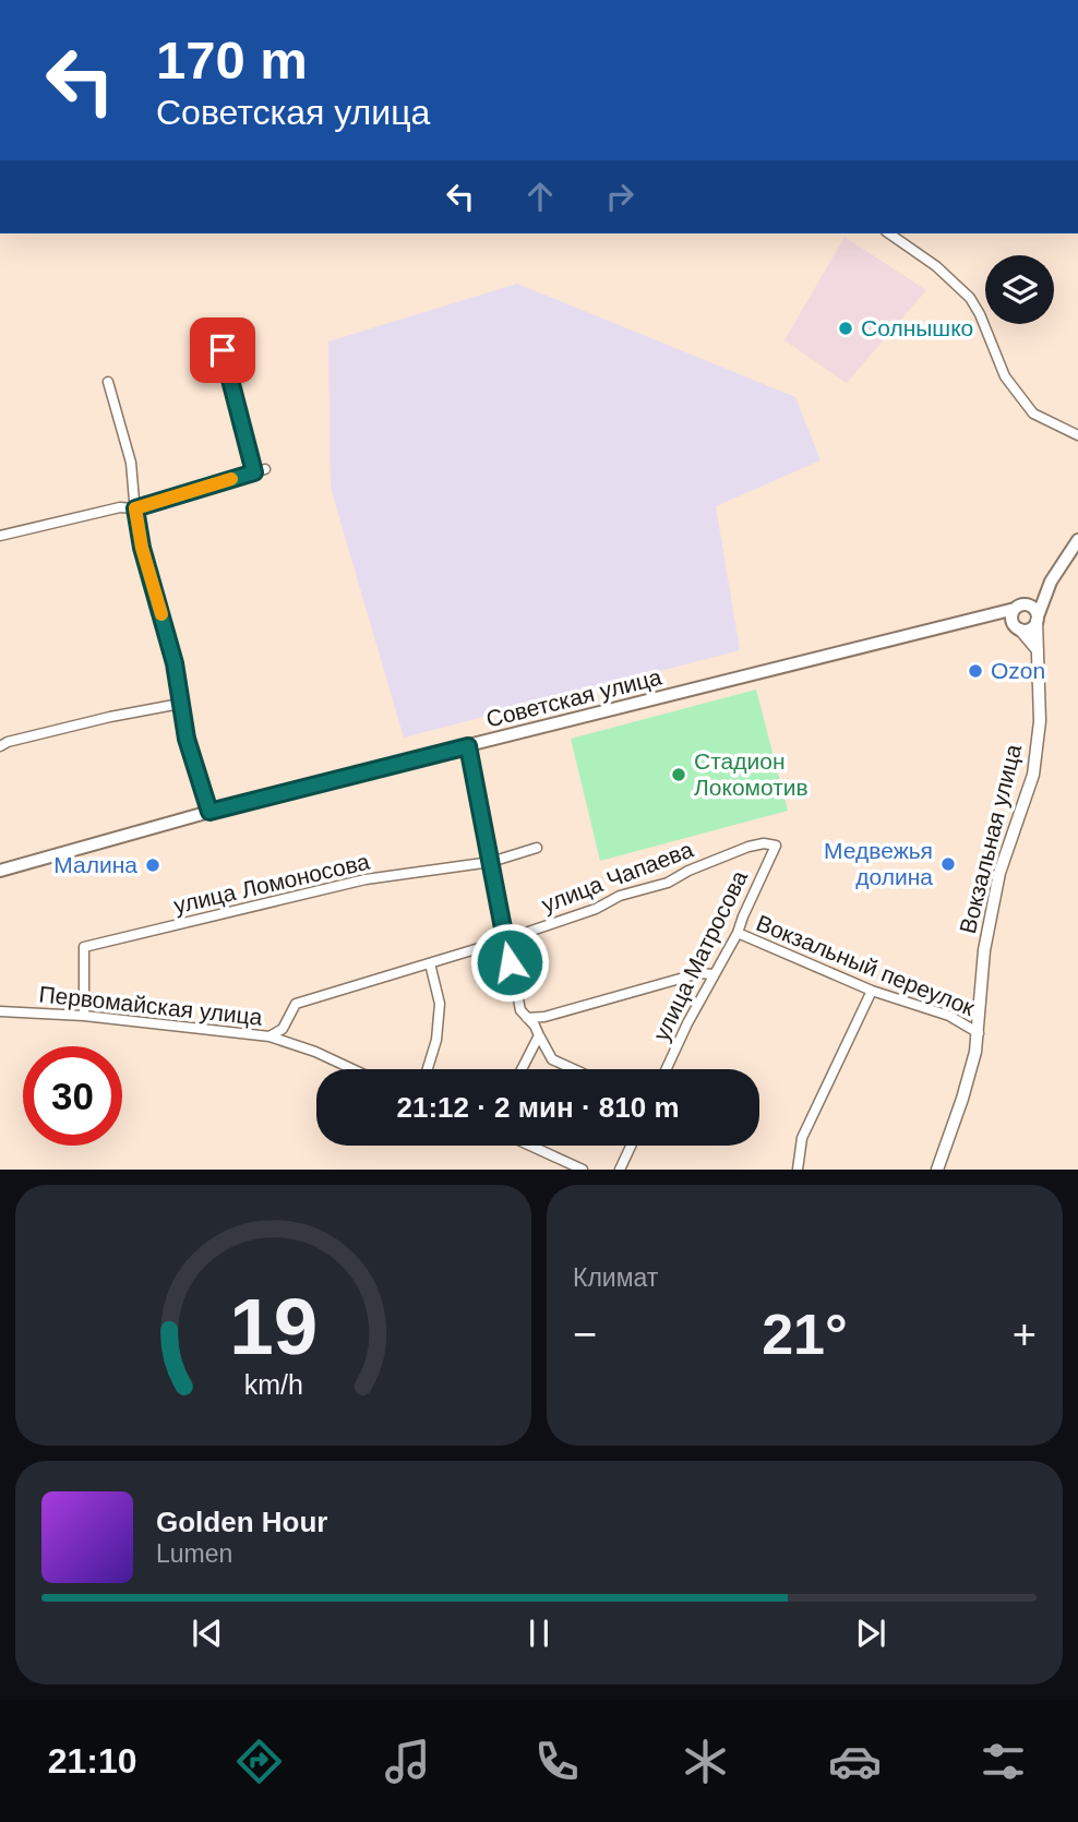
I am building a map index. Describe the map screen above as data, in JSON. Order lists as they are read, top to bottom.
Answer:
{
  "streets": {
    "main road": ["Советская улица"],
    "street": [
      "Вокзальная улица",
      "улица Чапаева",
      "улица Ломоносова",
      "улица Матросова",
      "Вокзальный переулок",
      "Первомайская улица"
    ]
  },
  "crossings": [
    ["Советская улица", "Вокзальная улица"],
    ["Вокзальная улица", "Вокзальный переулок"],
    ["улица Чапаева", "улица Матросова"],
    ["улица Чапаева", "Первомайская улица"],
    ["улица Ломоносова", "Первомайская улица"],
    ["улица Матросова", "Вокзальный переулок"]
  ],
  "places": [
    "Солнышко",
    "Ozon",
    "Стадион Локомотив",
    "Медвежья долина",
    "Малина"
  ],
  "page": {
    "turn": ["170 m", "Советская улица"],
    "limit": "30",
    "trip": "21:12 · 2 мин · 810 m",
    "tile": "Климат",
    "heat": ["−", "21°", "+"],
    "song": ["Golden Hour", "Lumen"],
    "tabs": "21:10",
    "gauge": ["19", "km/h"]
  }
}
